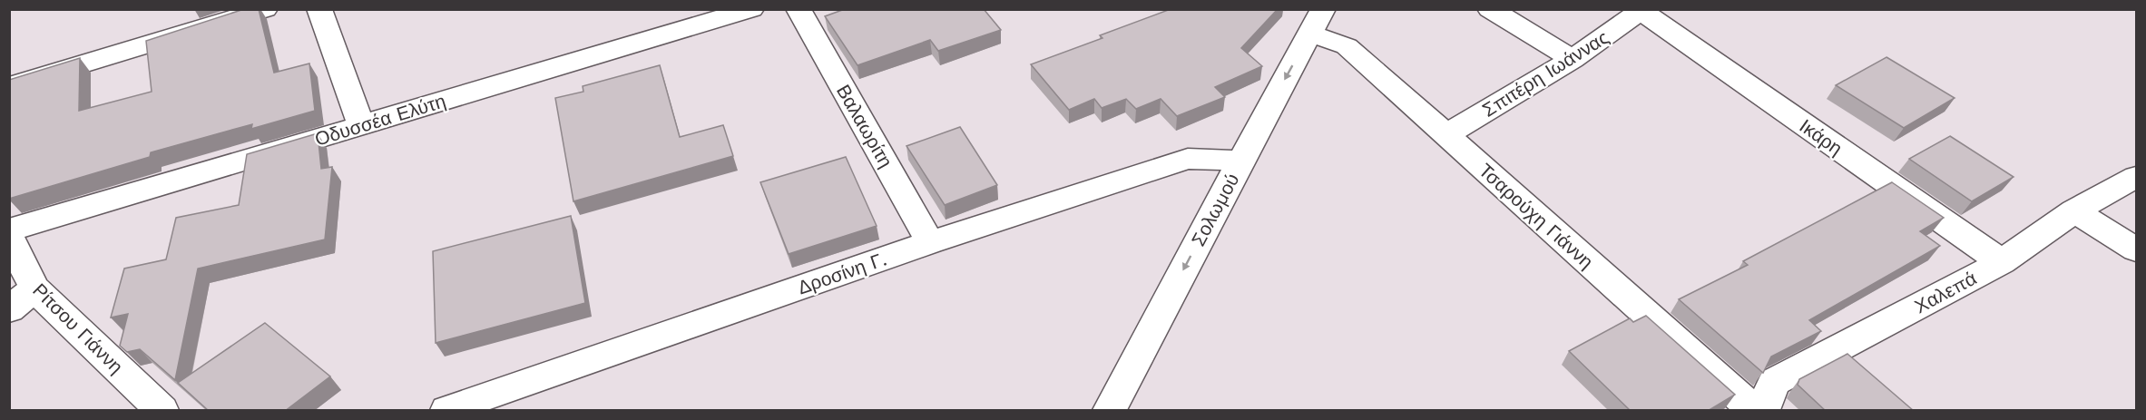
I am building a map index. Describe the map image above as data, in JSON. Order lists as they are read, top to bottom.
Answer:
{
  "streets": {
    "street": [
      "Σπιτέρη Ιωάννας",
      "Οδυσσέα Ελύτη",
      "Βαλαωρίτη",
      "Ικάρη",
      "Σολωμού",
      "Τσαρούχη Γιάννη",
      "Δροσίνη Γ.",
      "Χαλεπά",
      "Ρίτσου Γιάννη"
    ]
  },
  "crossings": [
    ["Σπιτέρη Ιωάννας", "Ικάρη"],
    ["Σπιτέρη Ιωάννας", "Τσαρούχη Γιάννη"],
    ["Βαλαωρίτη", "Δροσίνη Γ."],
    ["Ικάρη", "Χαλεπά"],
    ["Σολωμού", "Τσαρούχη Γιάννη"],
    ["Σολωμού", "Δροσίνη Γ."]
  ],
  "one_way": ["Σολωμού"]
}
